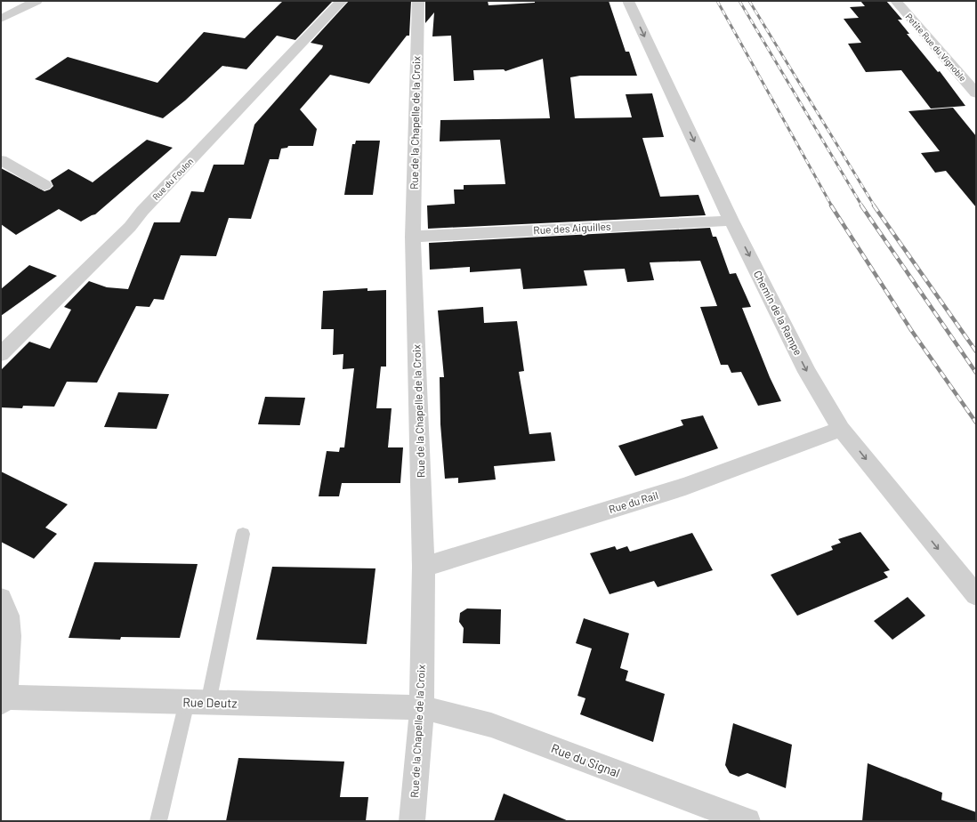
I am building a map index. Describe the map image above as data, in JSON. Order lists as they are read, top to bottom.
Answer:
{
  "streets": {
    "street": [
      "Petite Rue du Vignoble",
      "Rue de la Chapelle de la Croix",
      "Rue du Foulon",
      "Rue des Aiguilles",
      "Chemin de la Rampe",
      "Rue du Rail",
      "Rue Deutz",
      "Rue du Signal"
    ]
  },
  "crossings": [
    ["Rue de la Chapelle de la Croix", "Rue des Aiguilles"],
    ["Rue de la Chapelle de la Croix", "Rue du Rail"],
    ["Rue de la Chapelle de la Croix", "Rue Deutz"],
    ["Rue de la Chapelle de la Croix", "Rue du Signal"],
    ["Rue des Aiguilles", "Chemin de la Rampe"],
    ["Chemin de la Rampe", "Rue du Rail"],
    ["Rue Deutz", "Rue du Signal"]
  ],
  "one_way": ["Chemin de la Rampe"]
}
